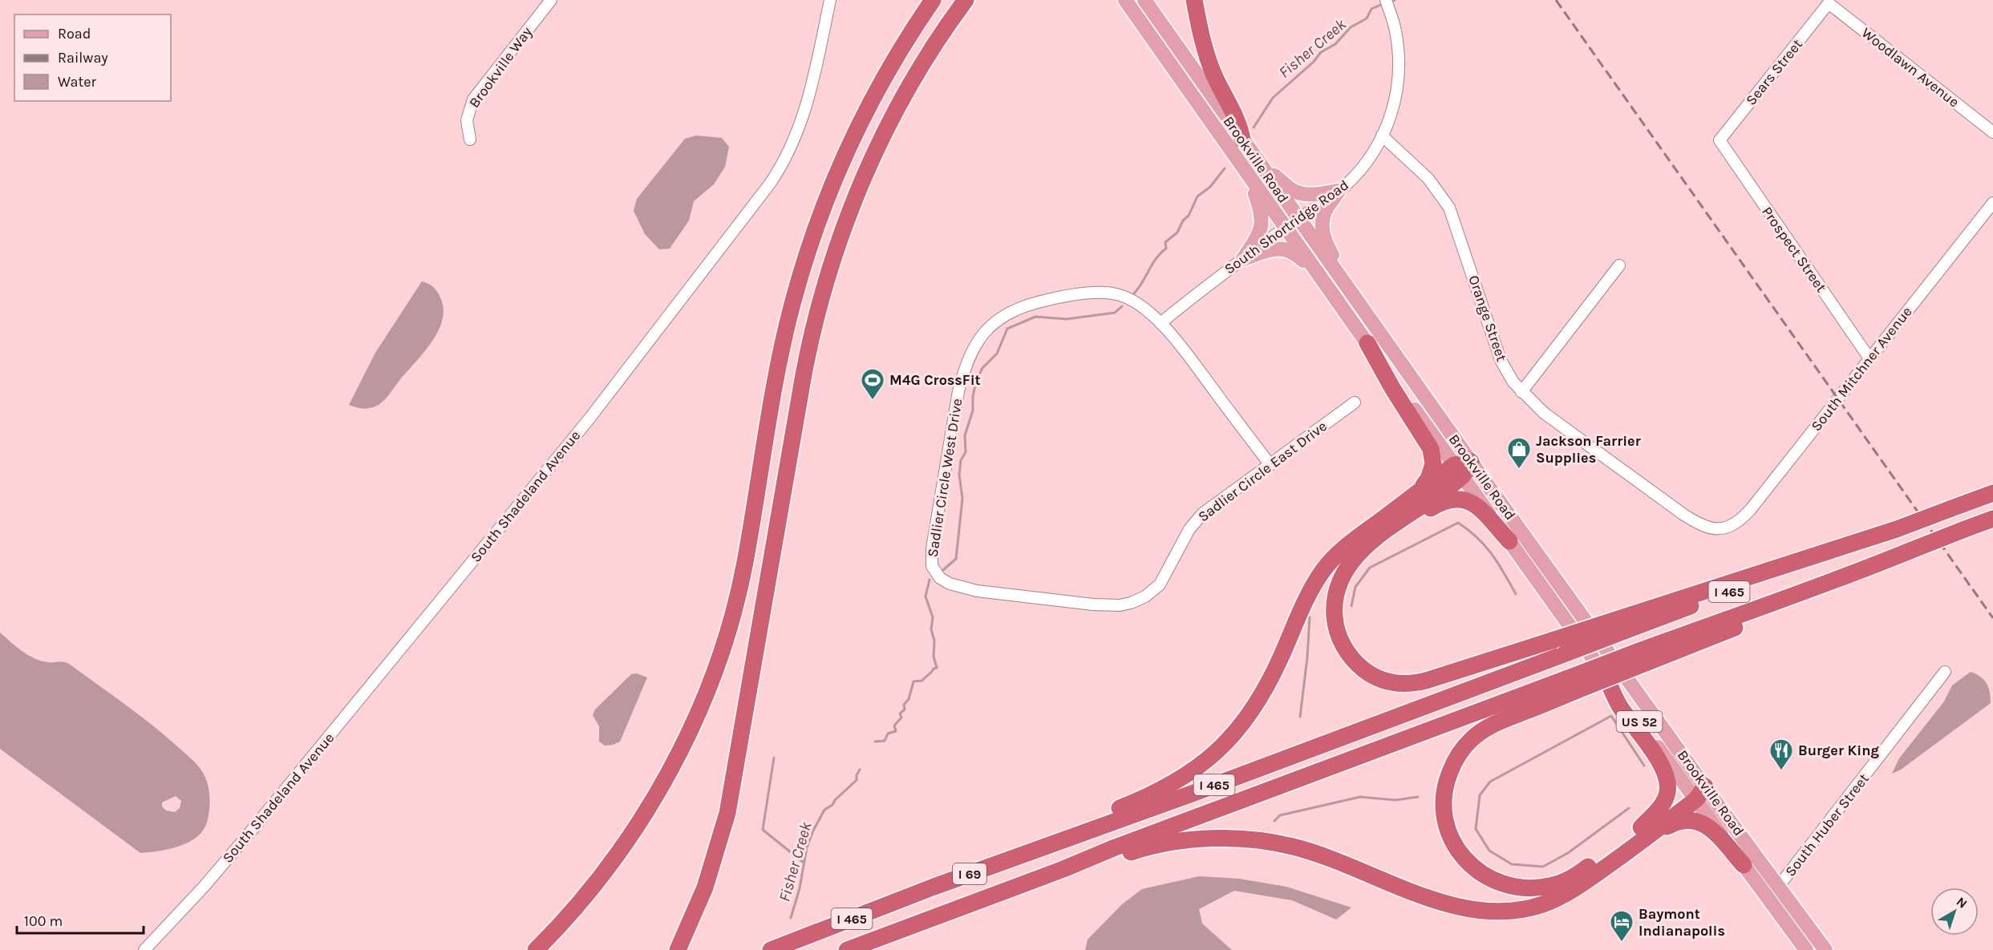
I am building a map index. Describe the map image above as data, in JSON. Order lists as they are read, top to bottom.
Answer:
{
  "streets": {
    "highway": ["I 465", "US 52", "I 69"],
    "main road": ["Brookville Road"],
    "street": [
      "Brookville Way",
      "Woodlawn Avenue",
      "Sears Street",
      "South Shortridge Road",
      "Prospect Street",
      "Orange Street",
      "South Mitchner Avenue",
      "Sadlier Circle East Drive",
      "Sadlier Circle West Drive",
      "South Shadeland Avenue",
      "South Huber Street"
    ]
  },
  "crossings": [
    ["Woodlawn Avenue", "Sears Street"],
    ["Sears Street", "Prospect Street"],
    ["Brookville Road", "South Shortridge Road"],
    ["Brookville Road", "US 52"],
    ["Brookville Road", "South Huber Street"],
    ["South Shortridge Road", "Orange Street"],
    ["South Shortridge Road", "Sadlier Circle West Drive"],
    ["Prospect Street", "South Mitchner Avenue"],
    ["Orange Street", "South Mitchner Avenue"],
    ["Sadlier Circle East Drive", "Sadlier Circle West Drive"],
    ["I 465", "US 52"],
    ["I 465", "I 69"]
  ],
  "water": ["Fisher Creek"],
  "places": {
    "sports": ["M4G CrossFit"],
    "shop": ["Jackson Farrier Supplies"],
    "restaurant": ["Burger King"],
    "hotel": ["Baymont Indianapolis"]
  },
  "legend": ["Road", "Railway", "Water"],
  "scale_bar": "100 m",
  "north": "top right"
}
